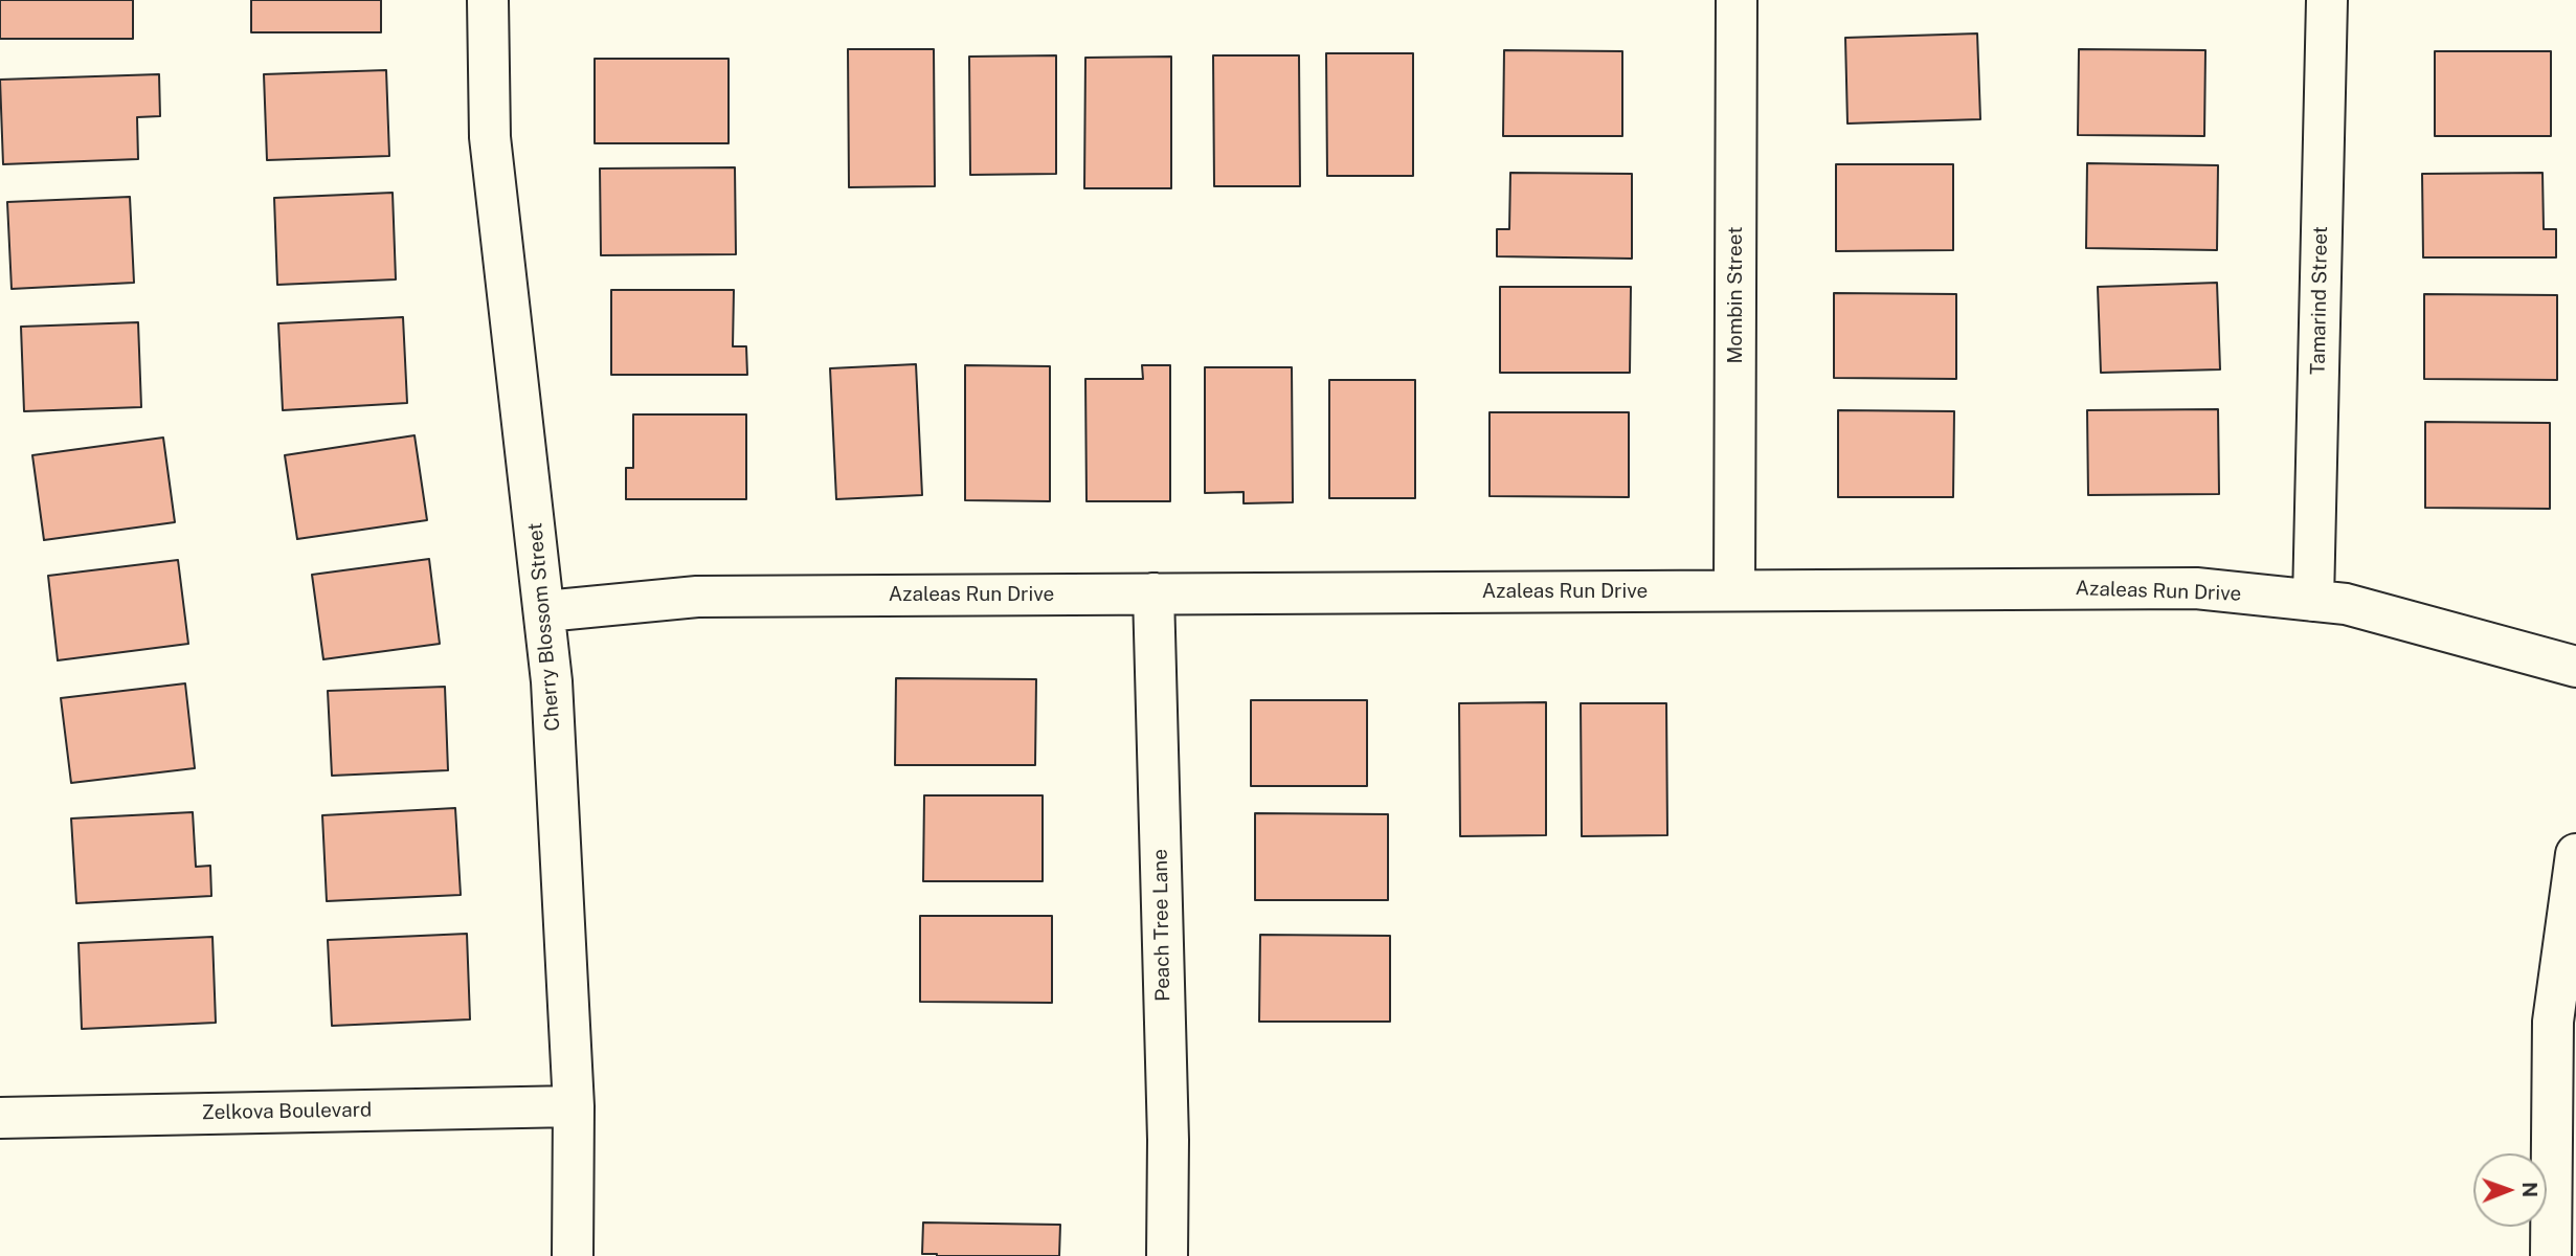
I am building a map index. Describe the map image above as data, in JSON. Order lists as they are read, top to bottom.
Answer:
{
  "streets": {
    "street": [
      "Mombin Street",
      "Tamarind Street",
      "Azaleas Run Drive",
      "Cherry Blossom Street",
      "Peach Tree Lane",
      "Zelkova Boulevard"
    ]
  },
  "crossings": [
    ["Mombin Street", "Azaleas Run Drive"],
    ["Tamarind Street", "Azaleas Run Drive"],
    ["Azaleas Run Drive", "Cherry Blossom Street"],
    ["Azaleas Run Drive", "Peach Tree Lane"],
    ["Cherry Blossom Street", "Zelkova Boulevard"]
  ],
  "north": "right"
}
